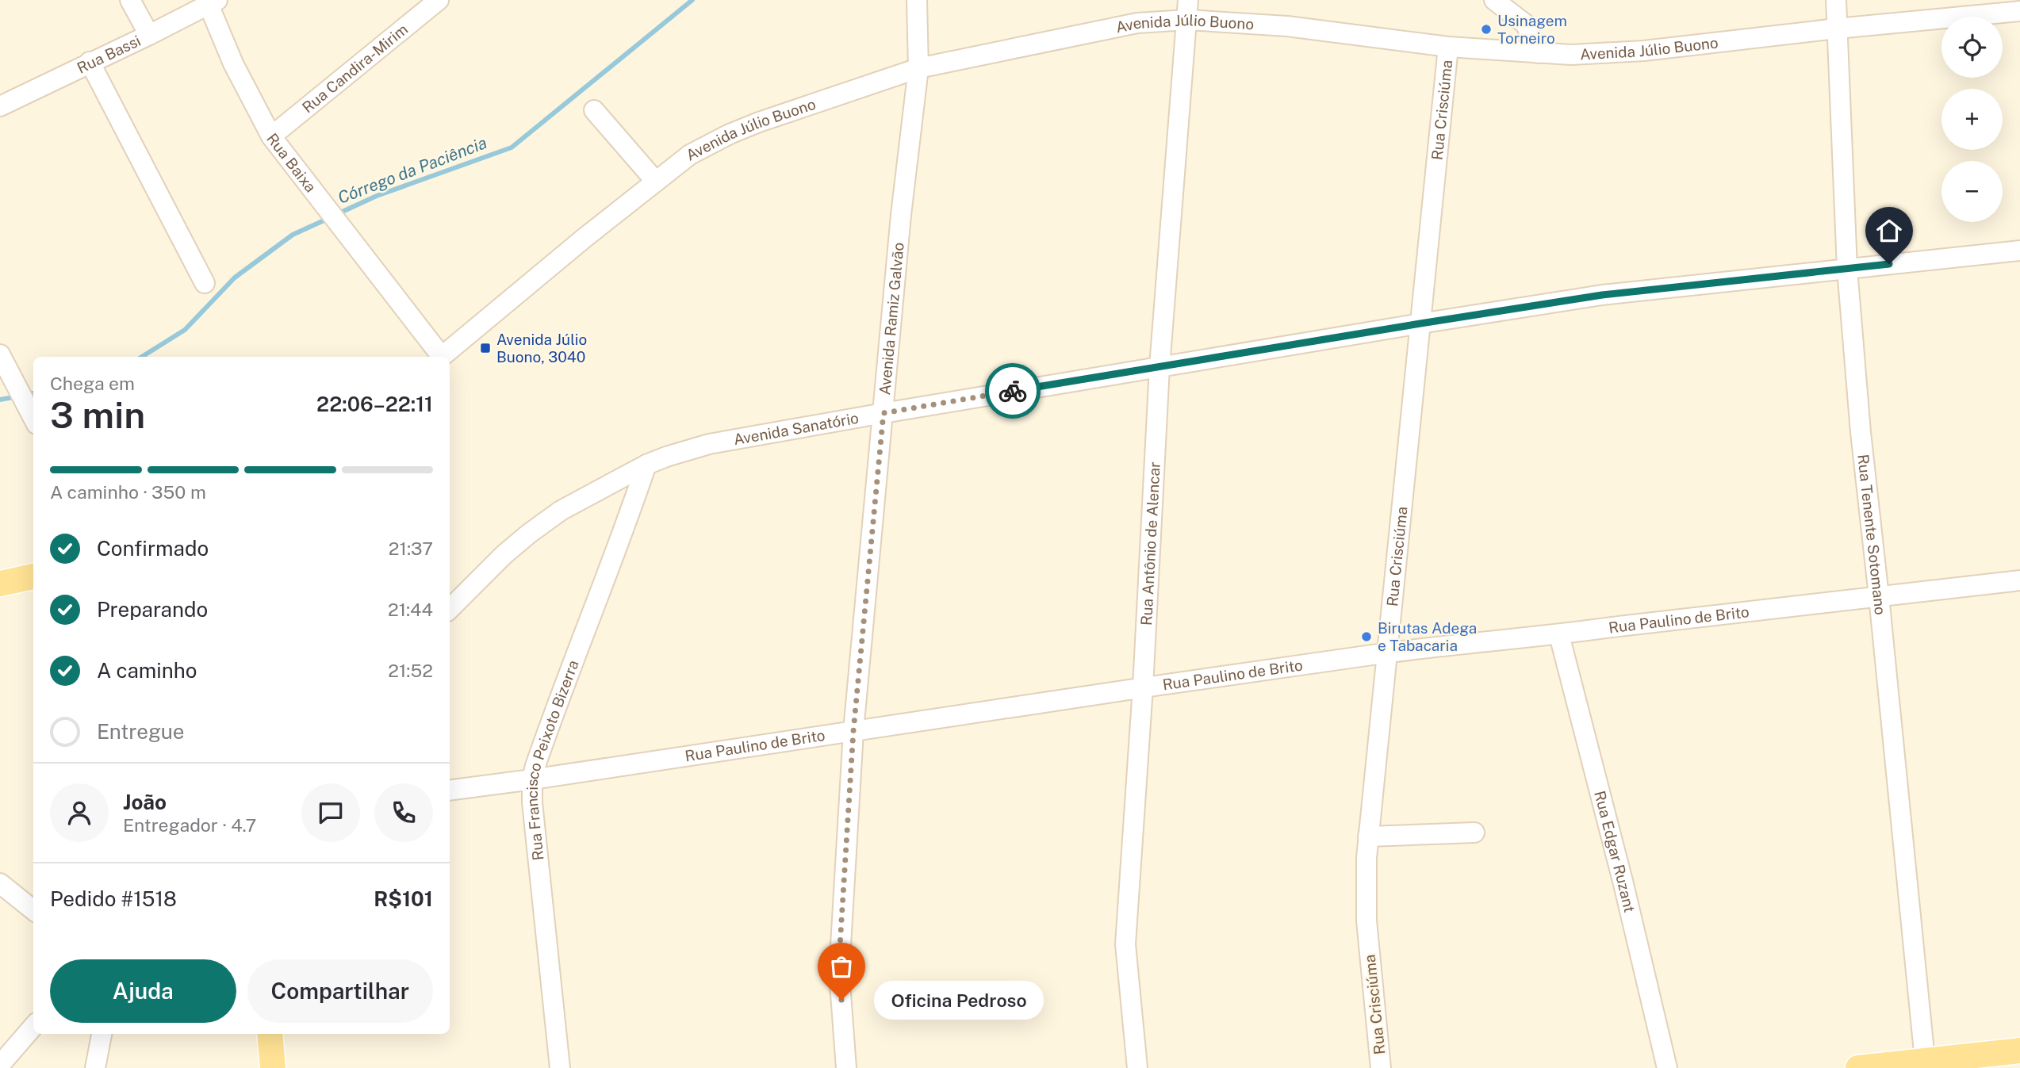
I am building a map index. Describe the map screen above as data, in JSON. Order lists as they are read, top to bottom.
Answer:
{
  "streets": {
    "street": [
      "Avenida Júlio Buono",
      "Rua Bassi",
      "Rua Candira-Mirim",
      "Rua Crisciúma",
      "Rua Baixa",
      "Avenida Ramiz Galvão",
      "Avenida Sanatório",
      "Rua Tenente Sotomano",
      "Rua Antônio de Alencar",
      "Rua Paulino de Brito",
      "Rua Francisco Peixoto Bizerra",
      "Rua Edgar Ruzant"
    ]
  },
  "crossings": [
    ["Avenida Júlio Buono", "Rua Crisciúma"],
    ["Avenida Júlio Buono", "Avenida Ramiz Galvão"],
    ["Avenida Júlio Buono", "Rua Tenente Sotomano"],
    ["Avenida Júlio Buono", "Rua Antônio de Alencar"],
    ["Rua Bassi", "Rua Baixa"],
    ["Rua Candira-Mirim", "Rua Baixa"],
    ["Rua Crisciúma", "Avenida Sanatório"],
    ["Rua Crisciúma", "Rua Paulino de Brito"],
    ["Avenida Ramiz Galvão", "Avenida Sanatório"],
    ["Avenida Ramiz Galvão", "Rua Paulino de Brito"],
    ["Avenida Sanatório", "Rua Tenente Sotomano"],
    ["Avenida Sanatório", "Rua Antônio de Alencar"],
    ["Avenida Sanatório", "Rua Francisco Peixoto Bizerra"],
    ["Rua Tenente Sotomano", "Rua Paulino de Brito"],
    ["Rua Antônio de Alencar", "Rua Paulino de Brito"],
    ["Rua Paulino de Brito", "Rua Francisco Peixoto Bizerra"],
    ["Rua Paulino de Brito", "Rua Edgar Ruzant"]
  ],
  "water": ["Córrego da Paciência"],
  "places": {
    "other": ["Usinagem Torneiro", "Birutas Adega e Tabacaria", "Oficina Pedroso"],
    "transit": ["Avenida Júlio Buono, 3040"]
  },
  "page": {
    "map_buttons": ["+", "−"],
    "heading": ["3 min", "Chega em", "22:06–22:11"],
    "panel": [
      "João",
      "Entregador · 4.7",
      "Pedido #1518",
      "R$101"
    ],
    "bar": "A caminho · 350 m",
    "list": [
      ["Confirmado", "21:37"],
      ["Preparando", "21:44"],
      ["A caminho", "21:52"],
      "Entregue"
    ],
    "buttons": ["Ajuda", "Compartilhar"],
    "bubble": "Oficina Pedroso"
  }
}
